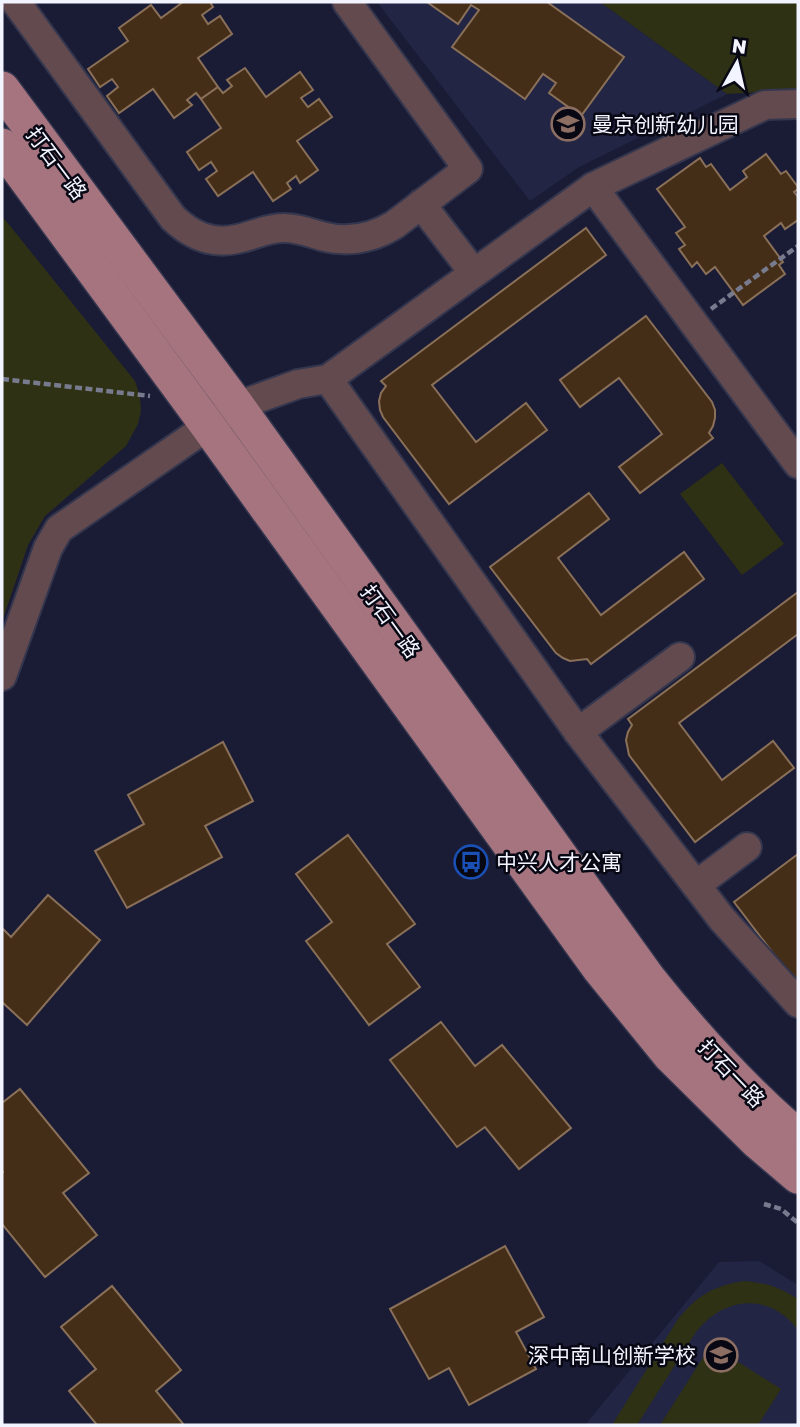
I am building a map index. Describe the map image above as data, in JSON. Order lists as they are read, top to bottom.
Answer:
{
  "streets": {
    "main road": ["打石一路"]
  },
  "places": {
    "school or university": ["曼京创新幼儿园", "深中南山创新学校"],
    "bus stop": ["中兴人才公寓"]
  },
  "north": "top"
}
